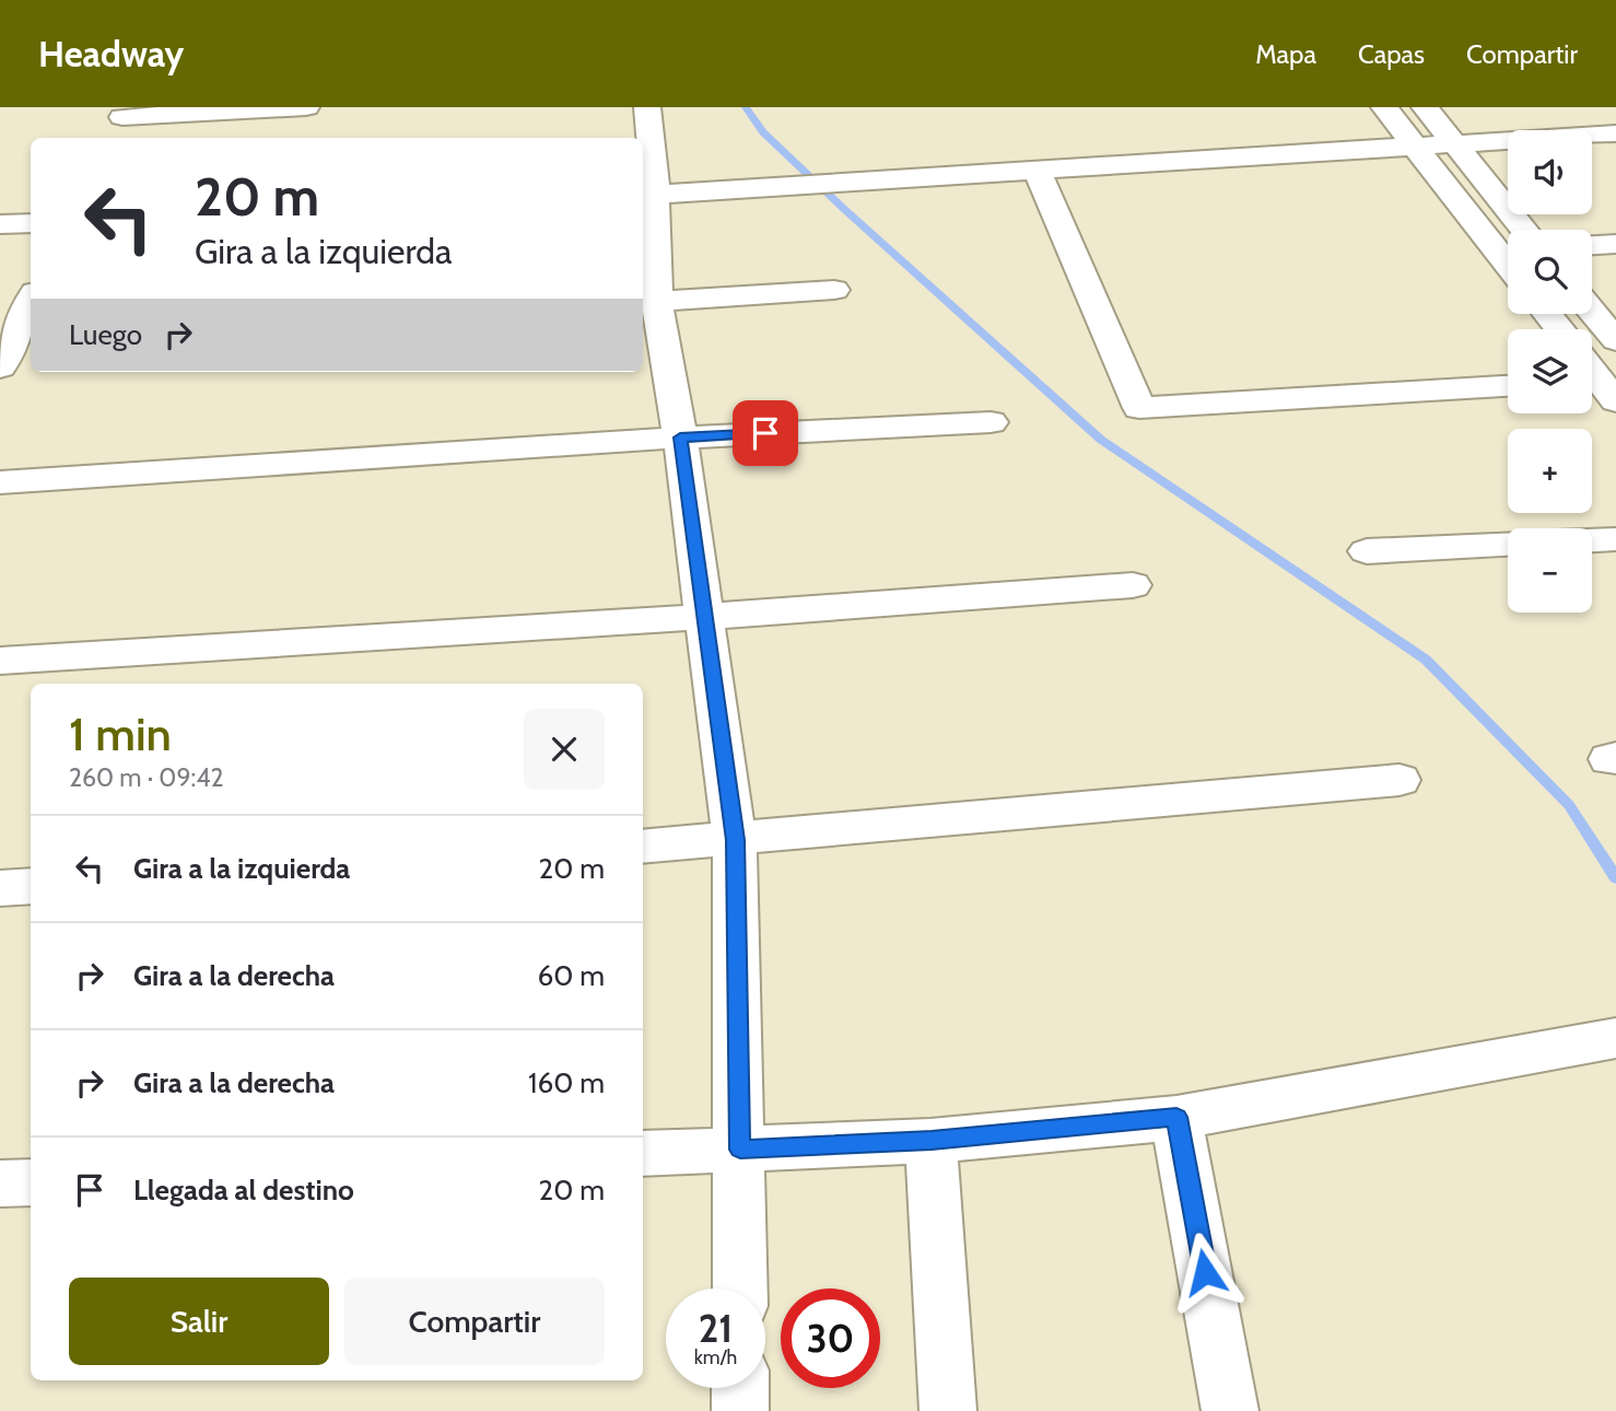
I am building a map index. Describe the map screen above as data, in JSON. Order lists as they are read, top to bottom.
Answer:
{
  "page": {
    "header": "Headway",
    "nav": ["Mapa", "Capas", "Compartir"],
    "map_buttons": ["+", "−"],
    "turn": ["20 m", "Gira a la izquierda"],
    "then": "Luego",
    "heading": ["1 min", "260 m · 09:42"],
    "list": [
      {
        "name": "Gira a la izquierda",
        "value": "20 m"
      },
      {
        "name": "Gira a la derecha",
        "value": "60 m"
      },
      {
        "name": "Gira a la derecha",
        "value": "160 m"
      },
      {
        "name": "Llegada al destino",
        "value": "20 m"
      }
    ],
    "buttons": ["Salir", "Compartir"],
    "speed": "21 km/h",
    "limit": "30"
  }
}
